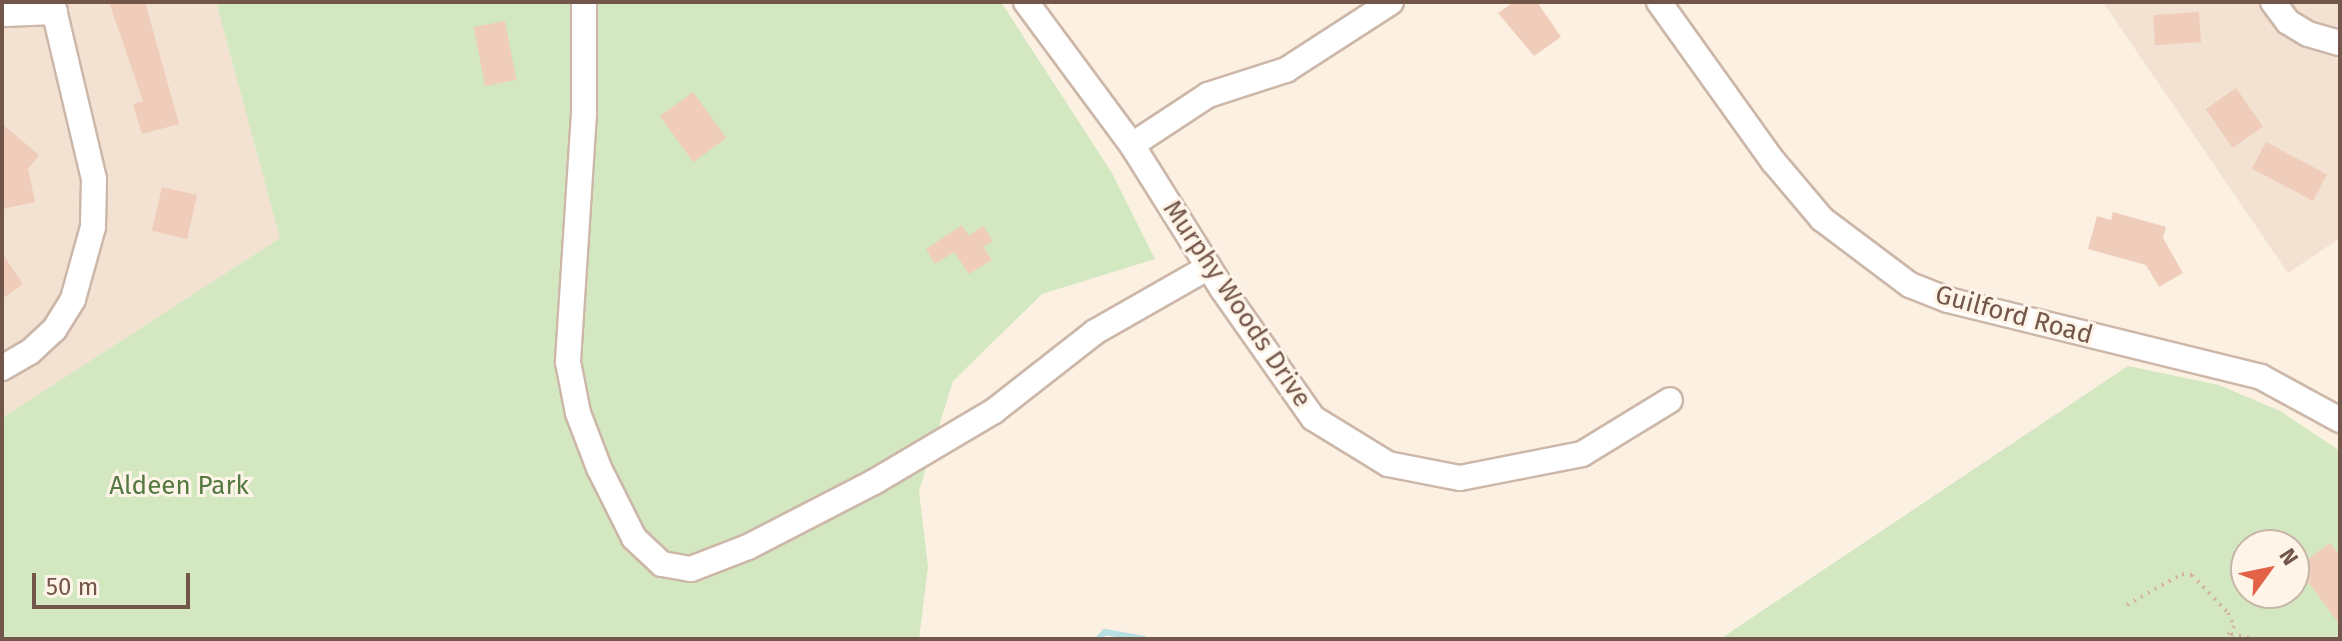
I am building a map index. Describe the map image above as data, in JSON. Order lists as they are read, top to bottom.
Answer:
{
  "streets": {
    "street": ["Murphy Woods Drive", "Guilford Road"]
  },
  "parks": ["Aldeen Park"],
  "scale_bar": "50 m",
  "north": "top right"
}
